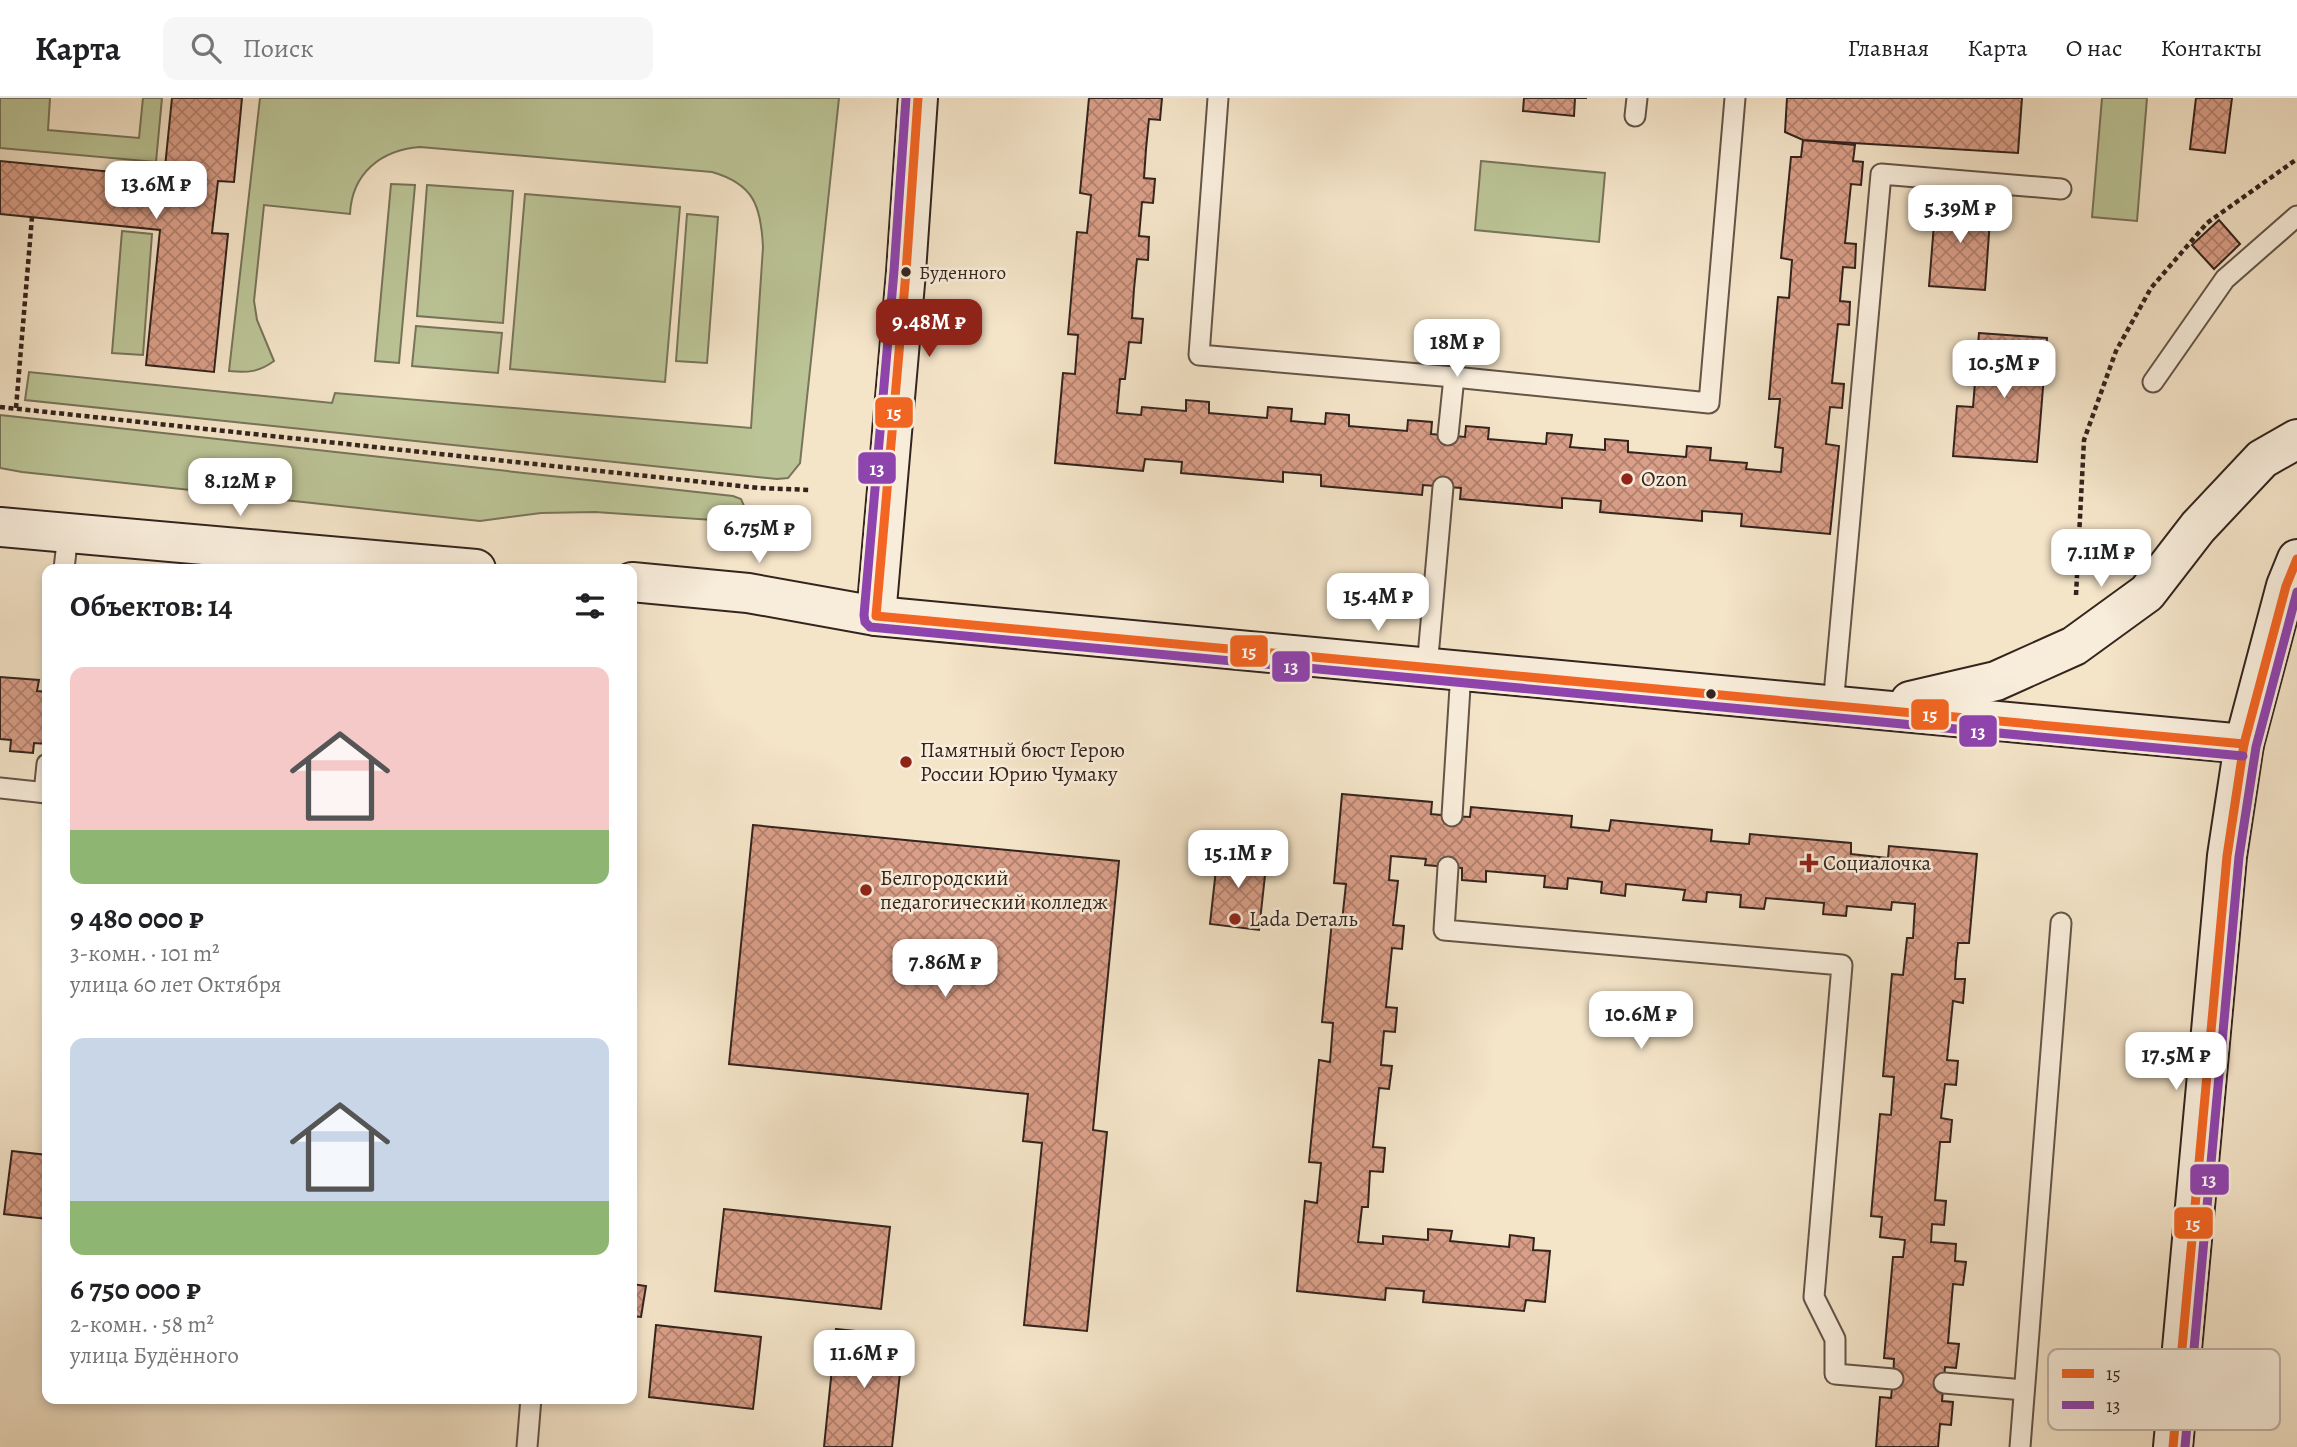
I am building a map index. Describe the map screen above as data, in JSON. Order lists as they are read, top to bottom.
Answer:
{
  "places": {
    "other": [
      "Буденного",
      "Ozon",
      "Памятный бюст Герою России Юрию Чумаку",
      "Белгородский педагогический колледж",
      "Lada Dеталь"
    ],
    "health": ["Социалочка"]
  },
  "lines": ["transit line 15", "transit line 13"],
  "legend": ["15", "13"],
  "page": {
    "header": "Карта",
    "search": "Поиск",
    "nav": [
      "Главная",
      "Карта",
      "О нас",
      "Контакты"
    ],
    "price": [
      "13.6M ₽",
      "5.39M ₽",
      "9.48M ₽",
      "18M ₽",
      "10.5M ₽",
      "8.12M ₽",
      "6.75M ₽",
      "7.11M ₽",
      "15.4M ₽",
      "15.1M ₽",
      "7.86M ₽",
      "10.6M ₽",
      "17.5M ₽",
      "11.6M ₽"
    ],
    "heading": "Объектов: 14",
    "list": [
      {
        "name": "9 480 000 ₽",
        "note": "3-комн. · 101 m² · улица 60 лет Октября"
      },
      {
        "name": "6 750 000 ₽",
        "note": "2-комн. · 58 m² · улица Будённого"
      }
    ]
  }
}
